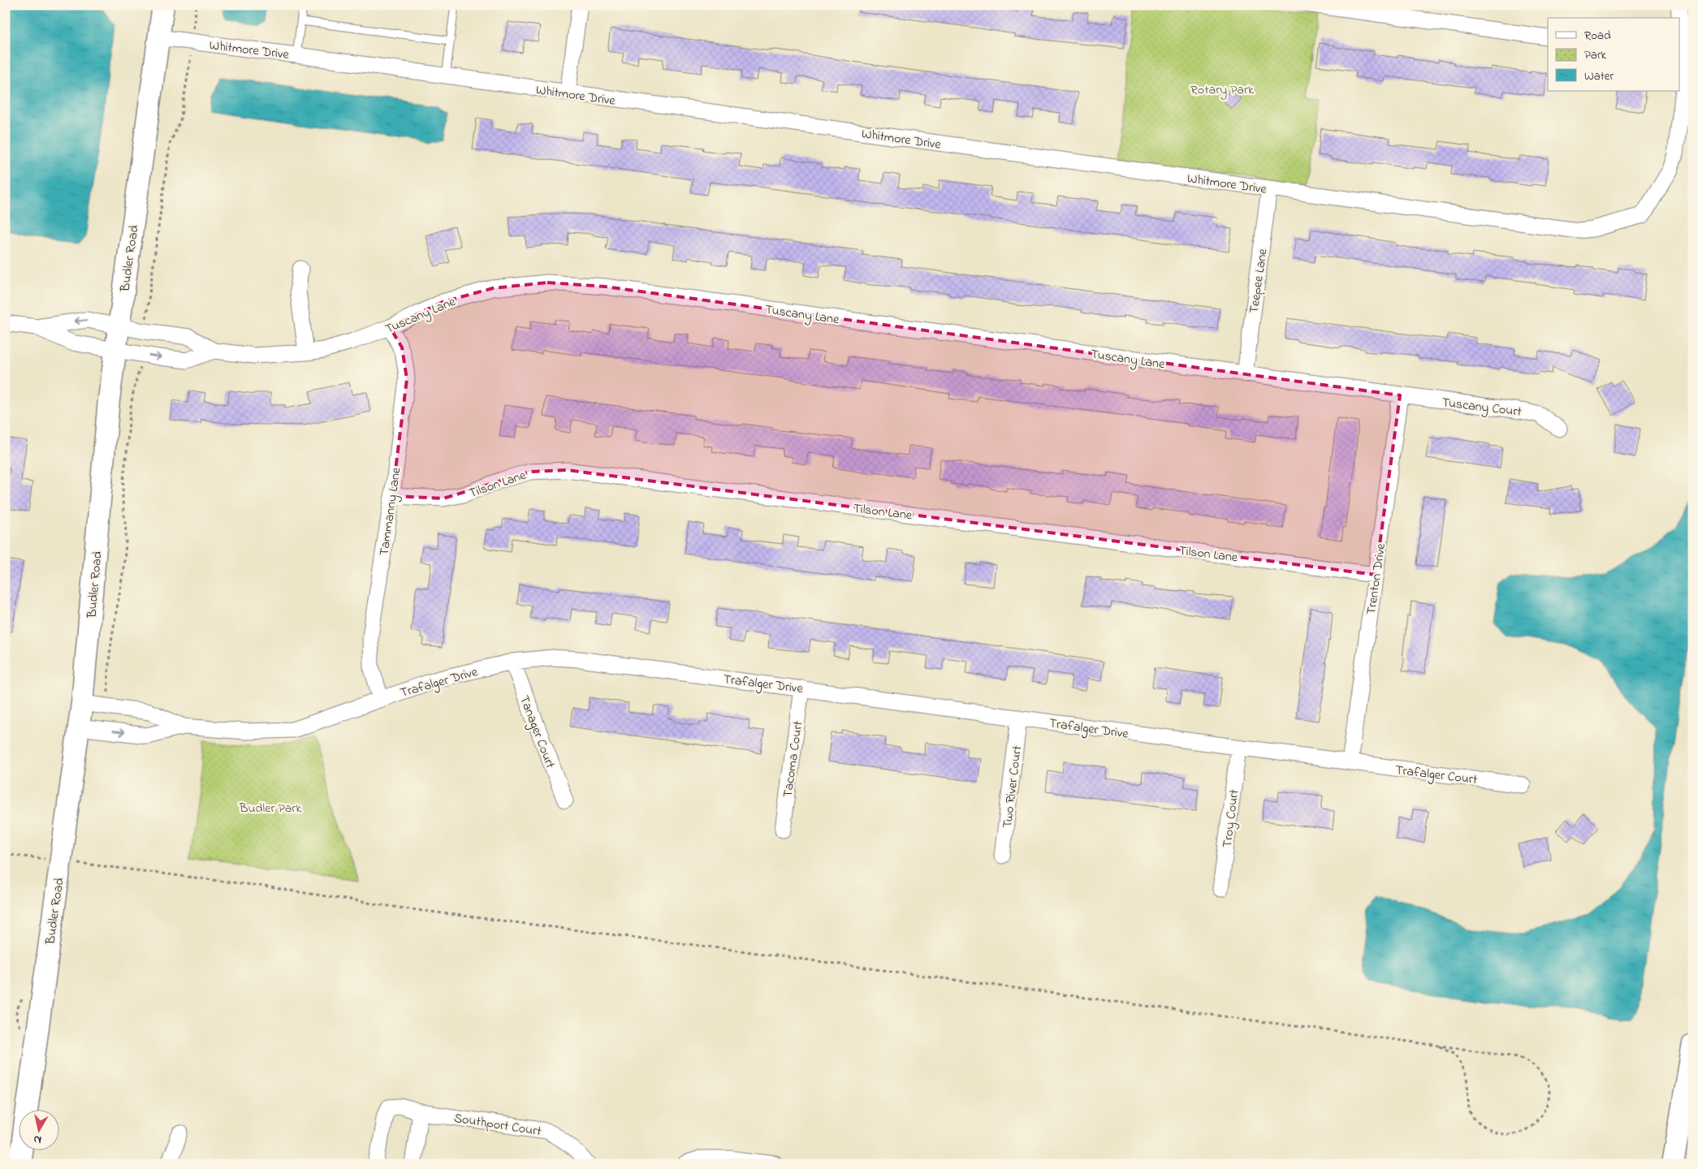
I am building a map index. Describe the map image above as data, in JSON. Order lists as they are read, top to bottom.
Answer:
{
  "streets": {
    "street": [
      "Whitmore Drive",
      "Budler Road",
      "Teepee Lane",
      "Tuscany Lane",
      "Tuscany Court",
      "Tilson Lane",
      "Tammanny Lane",
      "Trenton Drive",
      "Trafalger Drive",
      "Tanager Court",
      "Tacoma Court",
      "Trafalger Court",
      "Two River Court",
      "Troy Court",
      "Southport Court"
    ]
  },
  "crossings": [
    ["Whitmore Drive", "Budler Road"],
    ["Whitmore Drive", "Teepee Lane"],
    ["Budler Road", "Tuscany Lane"],
    ["Budler Road", "Trafalger Drive"],
    ["Teepee Lane", "Tuscany Lane"],
    ["Tuscany Lane", "Tuscany Court"],
    ["Tuscany Lane", "Tammanny Lane"],
    ["Tuscany Lane", "Trenton Drive"],
    ["Tuscany Court", "Trenton Drive"],
    ["Tilson Lane", "Tammanny Lane"],
    ["Tilson Lane", "Trenton Drive"],
    ["Tammanny Lane", "Trafalger Drive"],
    ["Trenton Drive", "Trafalger Drive"],
    ["Trenton Drive", "Trafalger Court"],
    ["Trafalger Drive", "Tanager Court"],
    ["Trafalger Drive", "Tacoma Court"],
    ["Trafalger Drive", "Trafalger Court"],
    ["Trafalger Drive", "Two River Court"],
    ["Trafalger Drive", "Troy Court"]
  ],
  "parks": ["Rotary Park", "Budler Park"],
  "legend": ["Road", "Park", "Water"],
  "north": "bottom"
}
